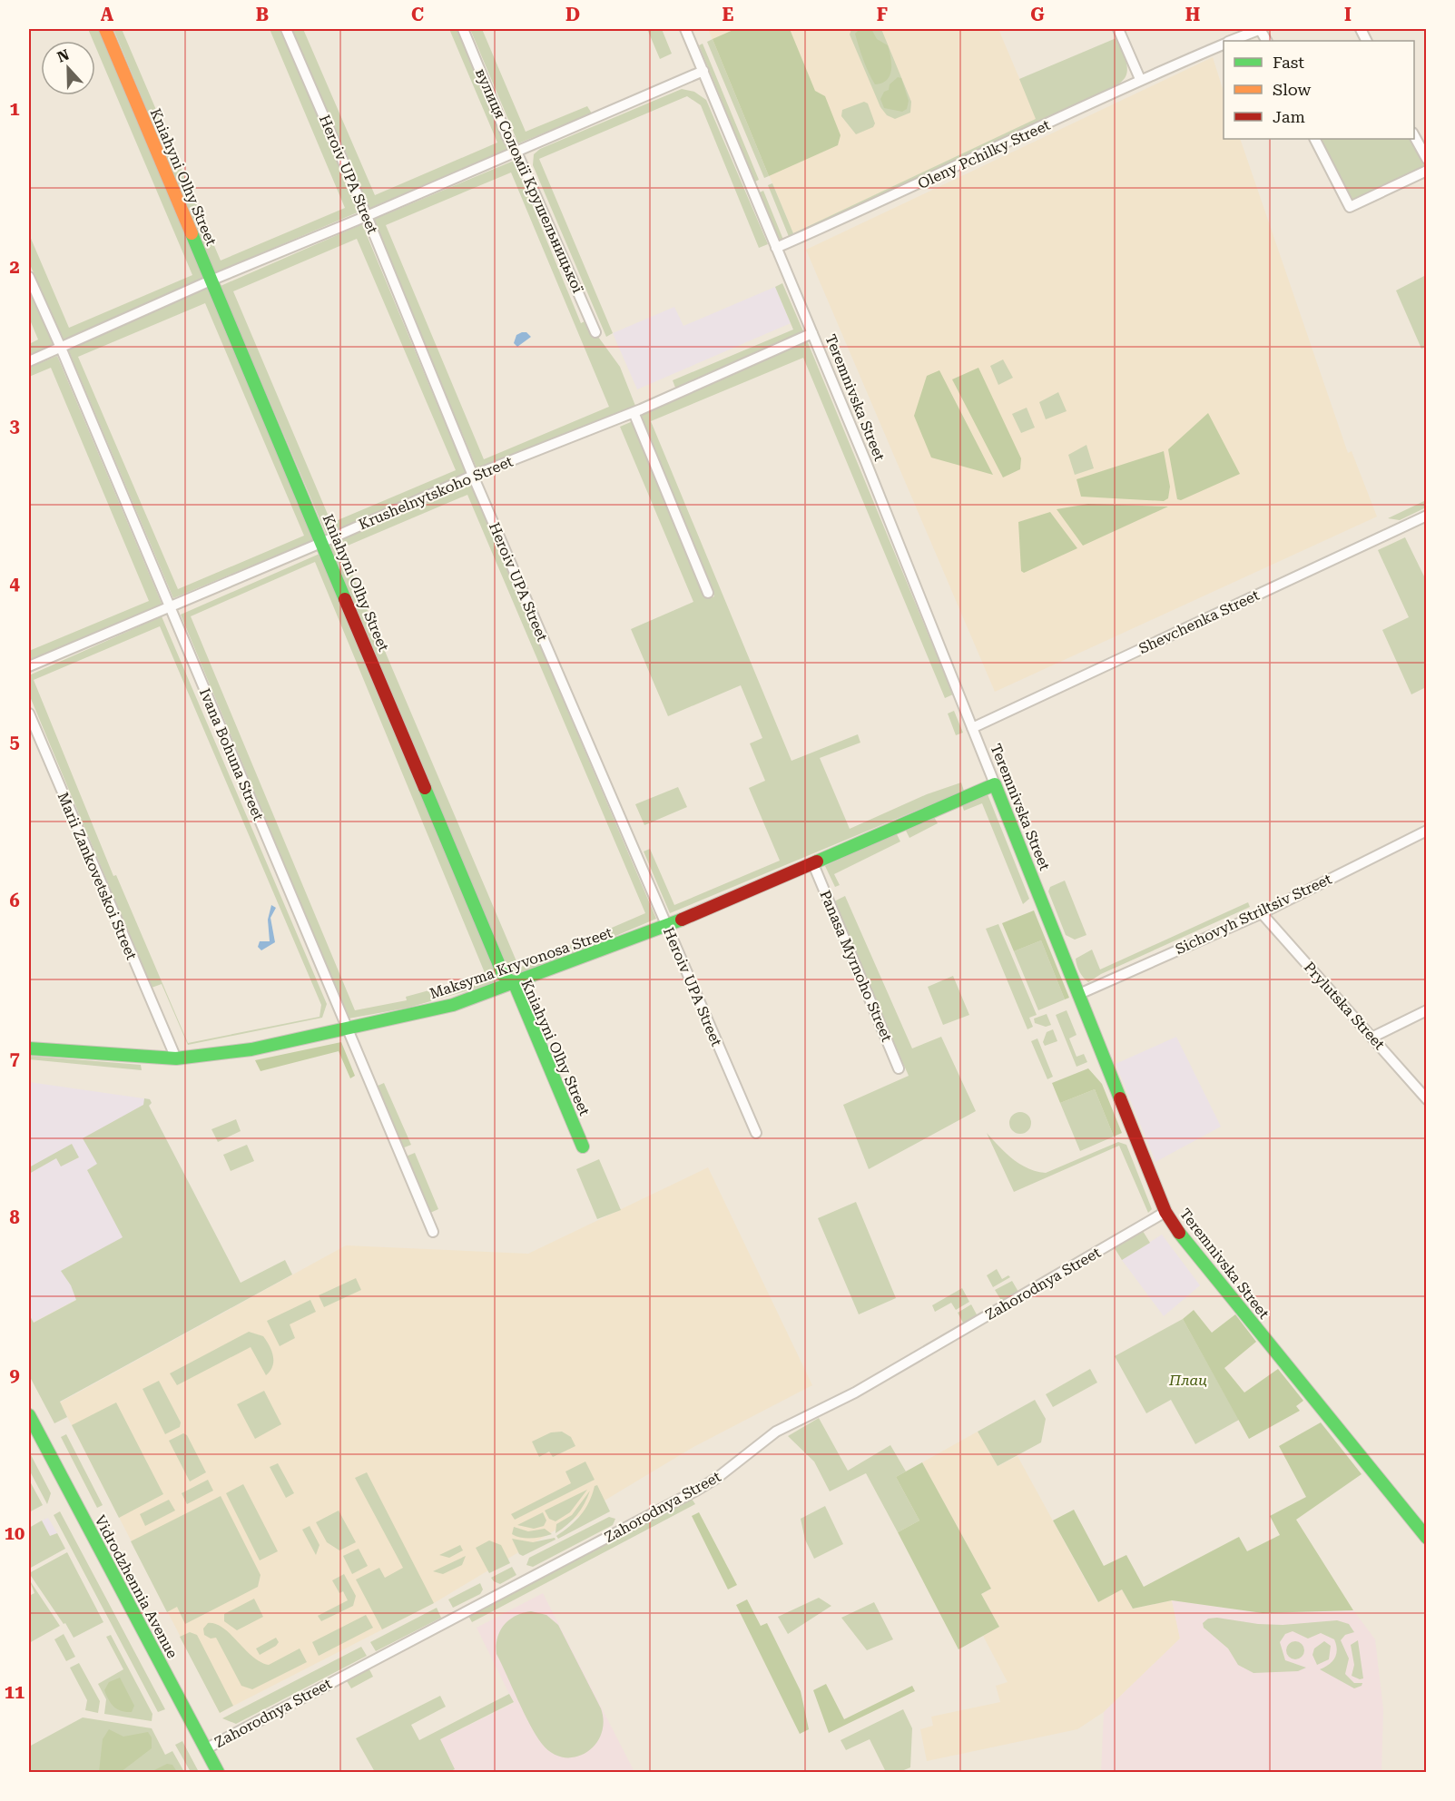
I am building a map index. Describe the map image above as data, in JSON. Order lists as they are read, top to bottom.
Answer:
{
  "streets": {
    "street": [
      "Oleny Pchilky Street",
      "Heroiv UPA Street",
      "Kniahyni Olhy Street",
      "вулиця Соломії Крушельницької",
      "Teremnivska Street",
      "Krushelnytskoho Street",
      "Shevchenka Street",
      "Ivana Bohuna Street",
      "Marii Zankovetskoi Street",
      "Sichovyh Striltsiv Street",
      "Maksyma Kryvonosa Street",
      "Panasa Myrnoho Street",
      "Prylutska Street",
      "Zahorodnya Street",
      "Vidrodzhennia Avenue"
    ]
  },
  "crossings": [
    ["Oleny Pchilky Street", "Teremnivska Street"],
    ["Heroiv UPA Street", "Krushelnytskoho Street"],
    ["Heroiv UPA Street", "Maksyma Kryvonosa Street"],
    ["Kniahyni Olhy Street", "Krushelnytskoho Street"],
    ["Kniahyni Olhy Street", "Maksyma Kryvonosa Street"],
    ["Teremnivska Street", "Krushelnytskoho Street"],
    ["Teremnivska Street", "Shevchenka Street"],
    ["Teremnivska Street", "Sichovyh Striltsiv Street"],
    ["Teremnivska Street", "Maksyma Kryvonosa Street"],
    ["Teremnivska Street", "Zahorodnya Street"],
    ["Krushelnytskoho Street", "Ivana Bohuna Street"],
    ["Ivana Bohuna Street", "Maksyma Kryvonosa Street"],
    ["Marii Zankovetskoi Street", "Maksyma Kryvonosa Street"],
    ["Sichovyh Striltsiv Street", "Prylutska Street"],
    ["Maksyma Kryvonosa Street", "Panasa Myrnoho Street"],
    ["Zahorodnya Street", "Vidrodzhennia Avenue"]
  ],
  "parks": ["Плац"],
  "legend": ["Fast", "Slow", "Jam"],
  "north": "top",
  "grid": {
    "columns": [
      "A",
      "B",
      "C",
      "D",
      "E",
      "F",
      "G",
      "H",
      "I"
    ],
    "rows": [
      "1",
      "2",
      "3",
      "4",
      "5",
      "6",
      "7",
      "8",
      "9",
      "10",
      "11"
    ]
  }
}
